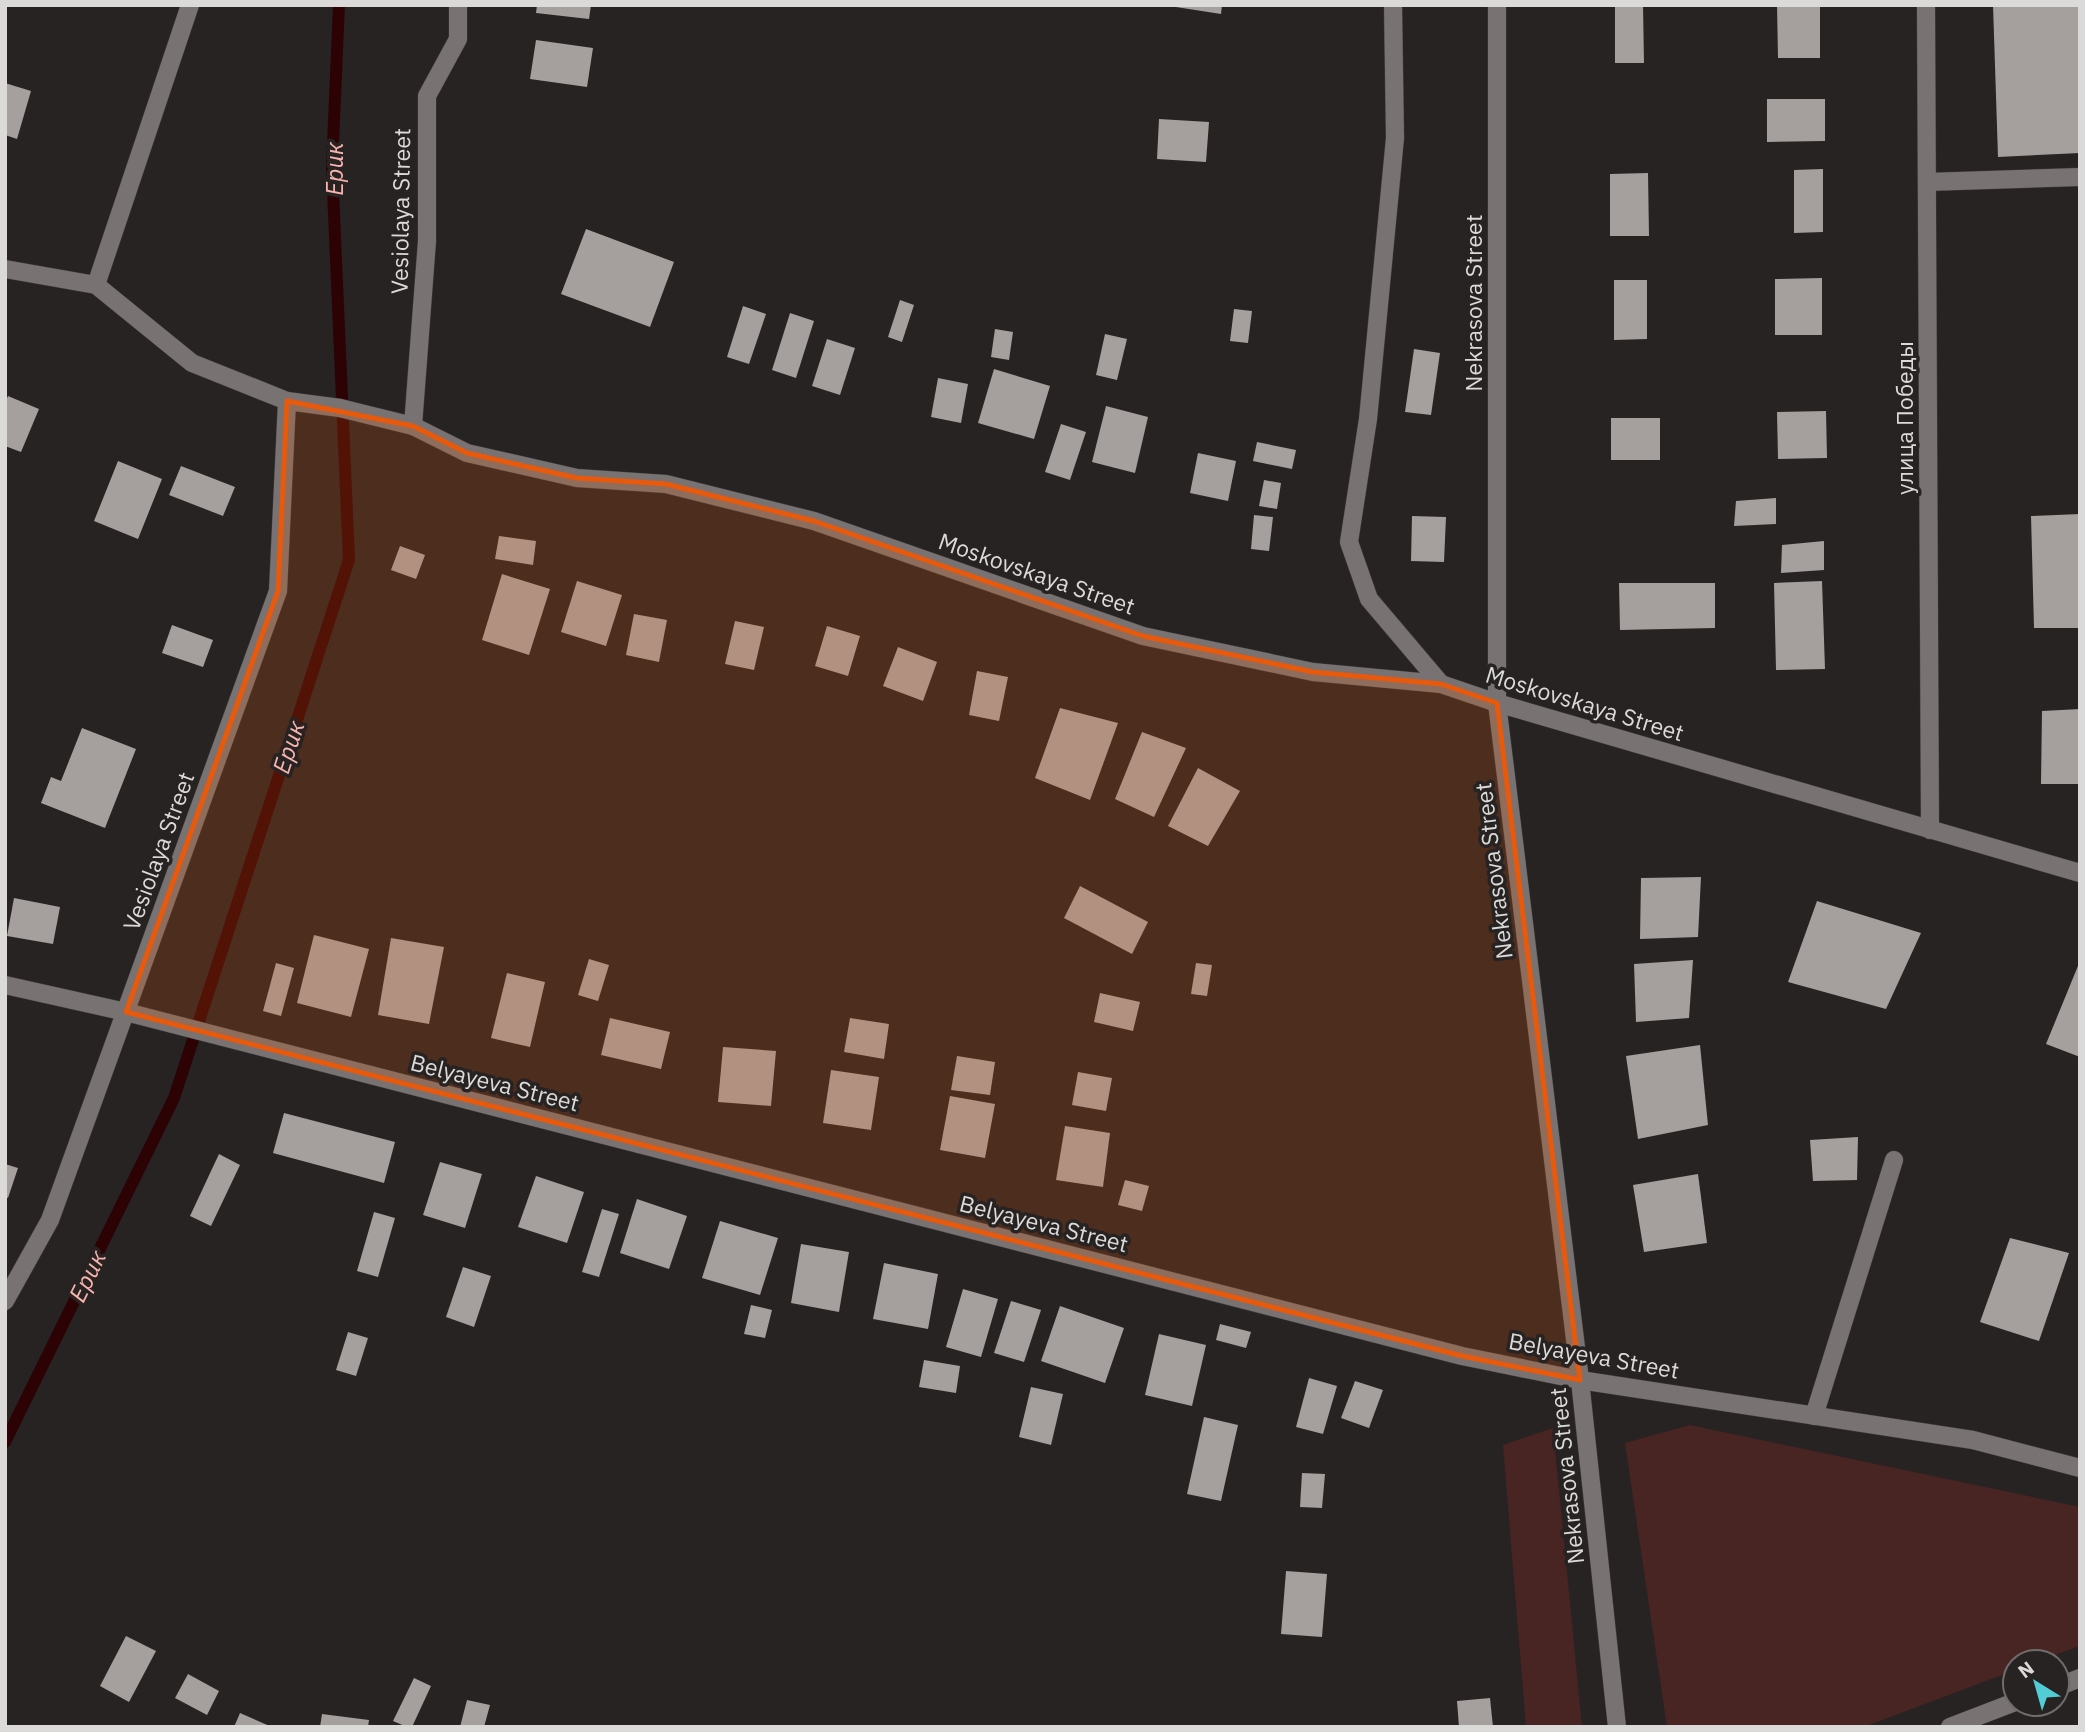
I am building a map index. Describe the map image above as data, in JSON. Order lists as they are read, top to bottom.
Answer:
{
  "streets": {
    "street": [
      "Vesiolaya Street",
      "Nekrasova Street",
      "улица Победы",
      "Moskovskaya Street",
      "Belyayeva Street"
    ]
  },
  "crossings": [
    ["Vesiolaya Street", "Moskovskaya Street"],
    ["Vesiolaya Street", "Belyayeva Street"],
    ["Nekrasova Street", "Moskovskaya Street"],
    ["Nekrasova Street", "Belyayeva Street"],
    ["улица Победы", "Moskovskaya Street"]
  ],
  "water": ["Ерик"],
  "north": "top left"
}
